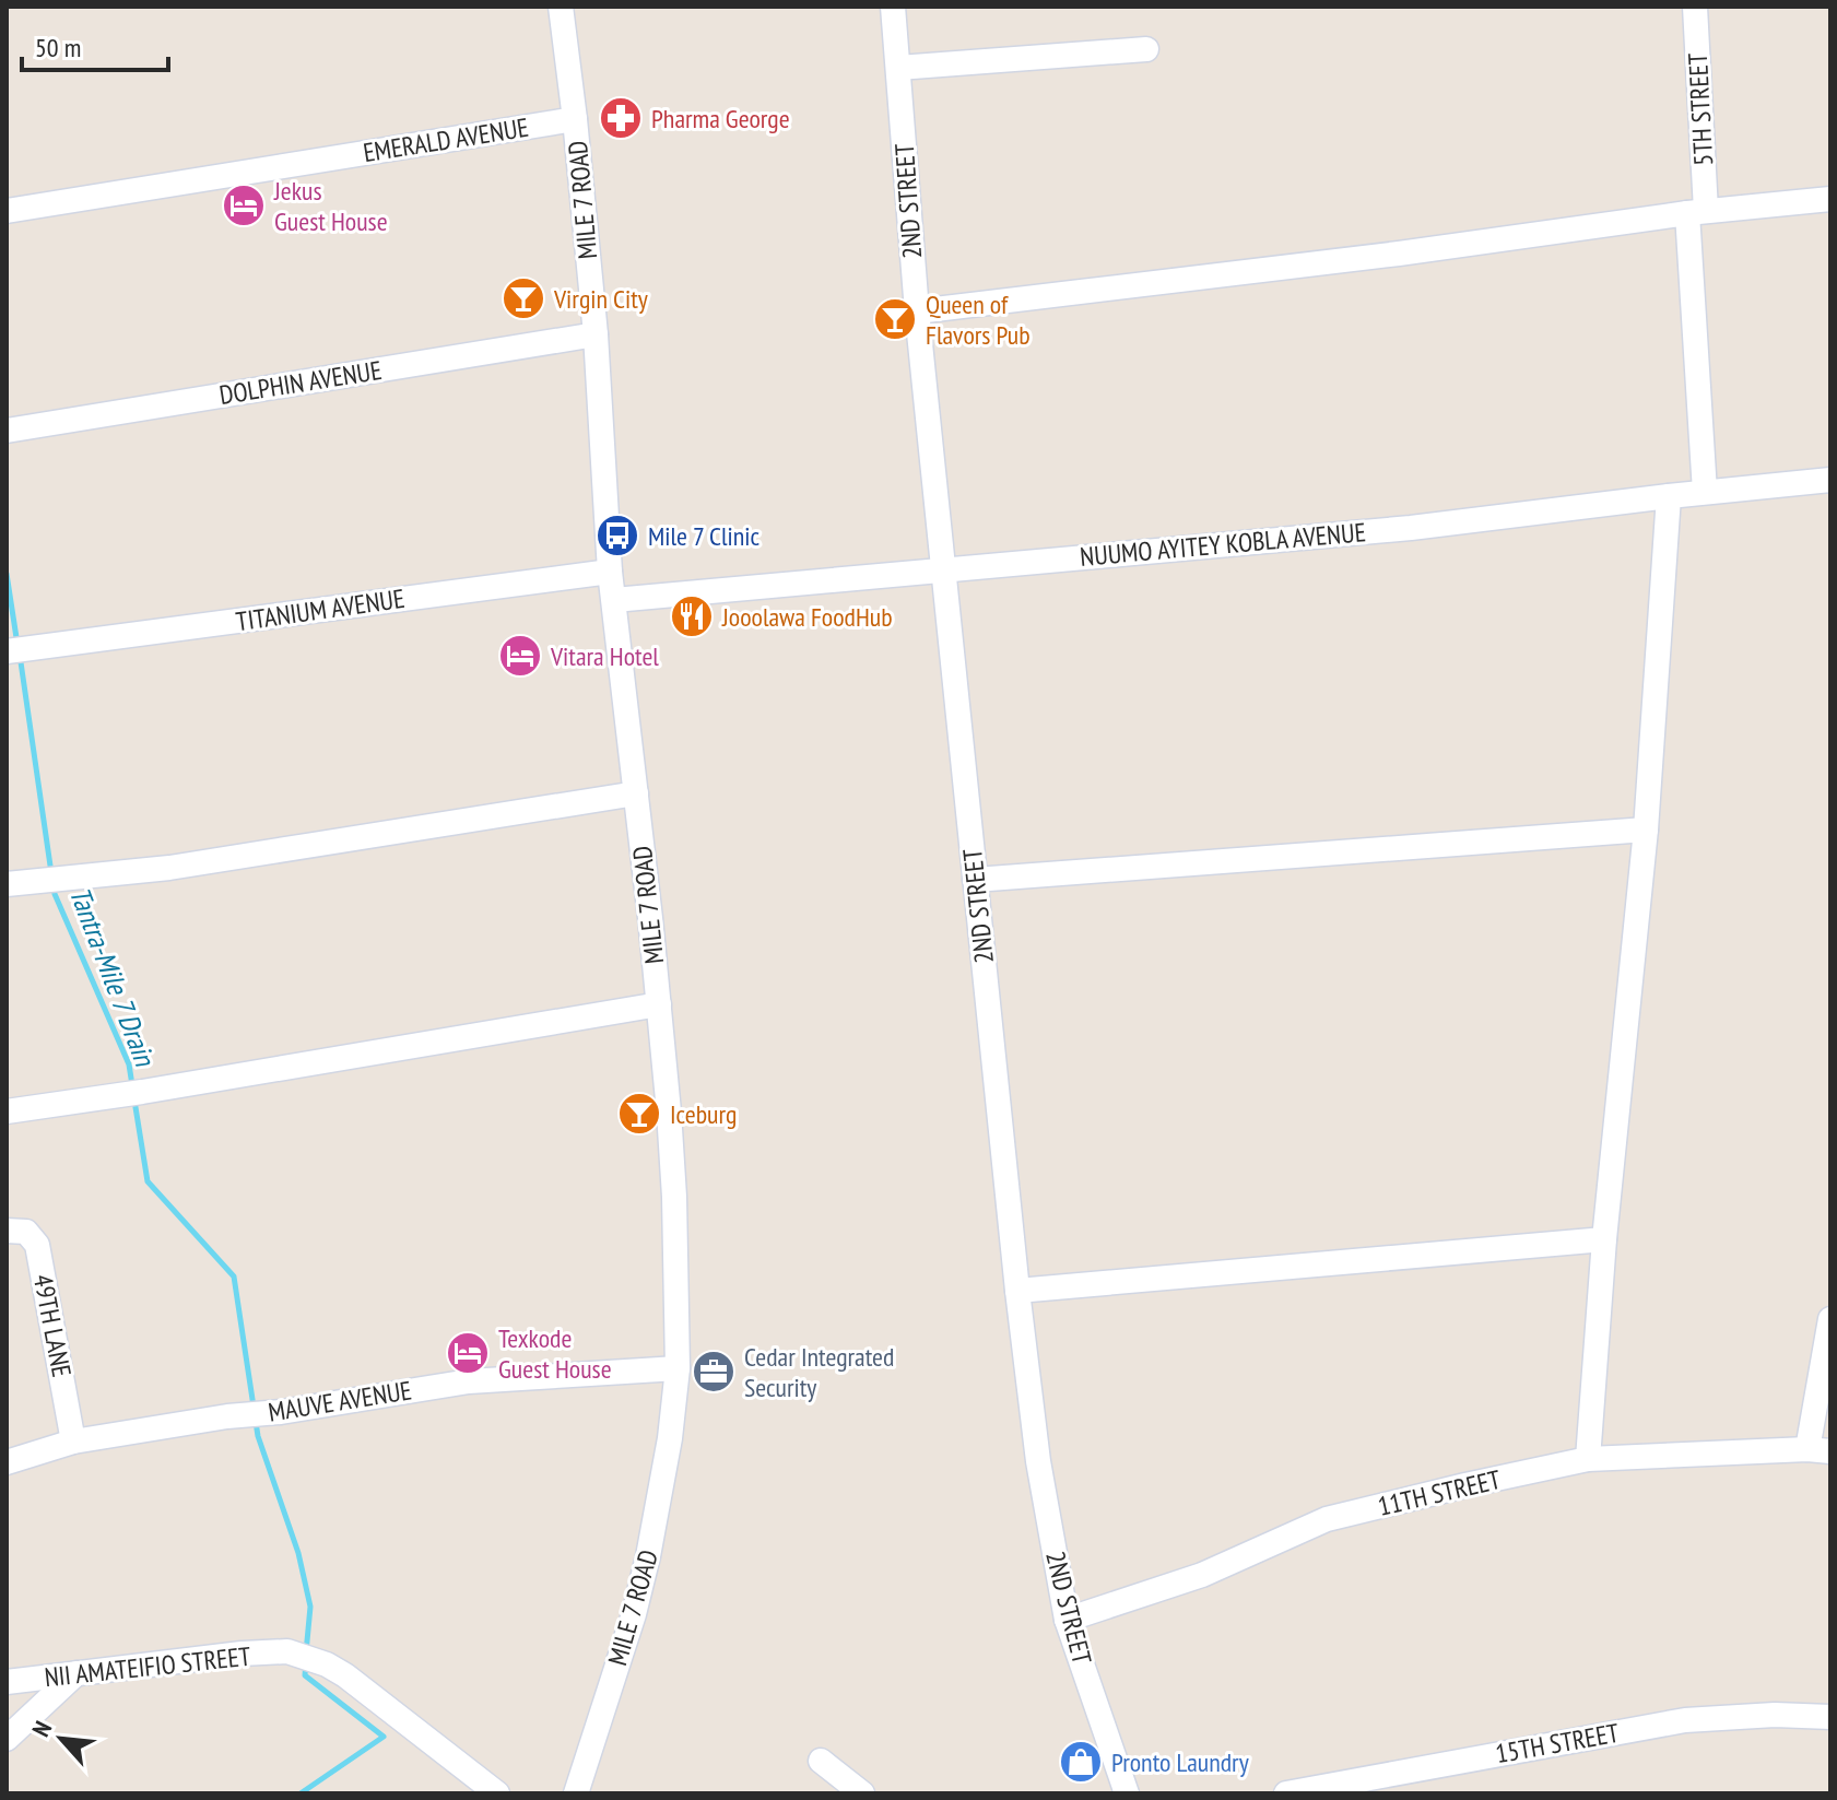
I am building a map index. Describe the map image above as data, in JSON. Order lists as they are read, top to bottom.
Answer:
{
  "streets": {
    "street": [
      "5TH STREET",
      "EMERALD AVENUE",
      "MILE 7 ROAD",
      "2ND STREET",
      "DOLPHIN AVENUE",
      "NUUMO AYITEY KOBLA AVENUE",
      "TITANIUM AVENUE",
      "49TH LANE",
      "MAUVE AVENUE",
      "11TH STREET",
      "NII AMATEIFIO STREET",
      "15TH STREET"
    ]
  },
  "crossings": [
    ["5TH STREET", "NUUMO AYITEY KOBLA AVENUE"],
    ["EMERALD AVENUE", "MILE 7 ROAD"],
    ["MILE 7 ROAD", "DOLPHIN AVENUE"],
    ["MILE 7 ROAD", "NUUMO AYITEY KOBLA AVENUE"],
    ["MILE 7 ROAD", "TITANIUM AVENUE"],
    ["MILE 7 ROAD", "MAUVE AVENUE"],
    ["2ND STREET", "NUUMO AYITEY KOBLA AVENUE"],
    ["2ND STREET", "11TH STREET"],
    ["49TH LANE", "MAUVE AVENUE"]
  ],
  "water": ["Tantra-Mile 7 Drain"],
  "places": {
    "pharmacy": ["Pharma George"],
    "hotel": ["Jekus Guest House", "Vitara Hotel", "Texkode Guest House"],
    "bar": ["Virgin City", "Queen of Flavors Pub", "Iceburg"],
    "bus stop": ["Mile 7 Clinic"],
    "restaurant": ["Jooolawa FoodHub"],
    "office": ["Cedar Integrated Security"],
    "shop": ["Pronto Laundry"]
  },
  "scale_bar": "50 m",
  "north": "top left"
}
